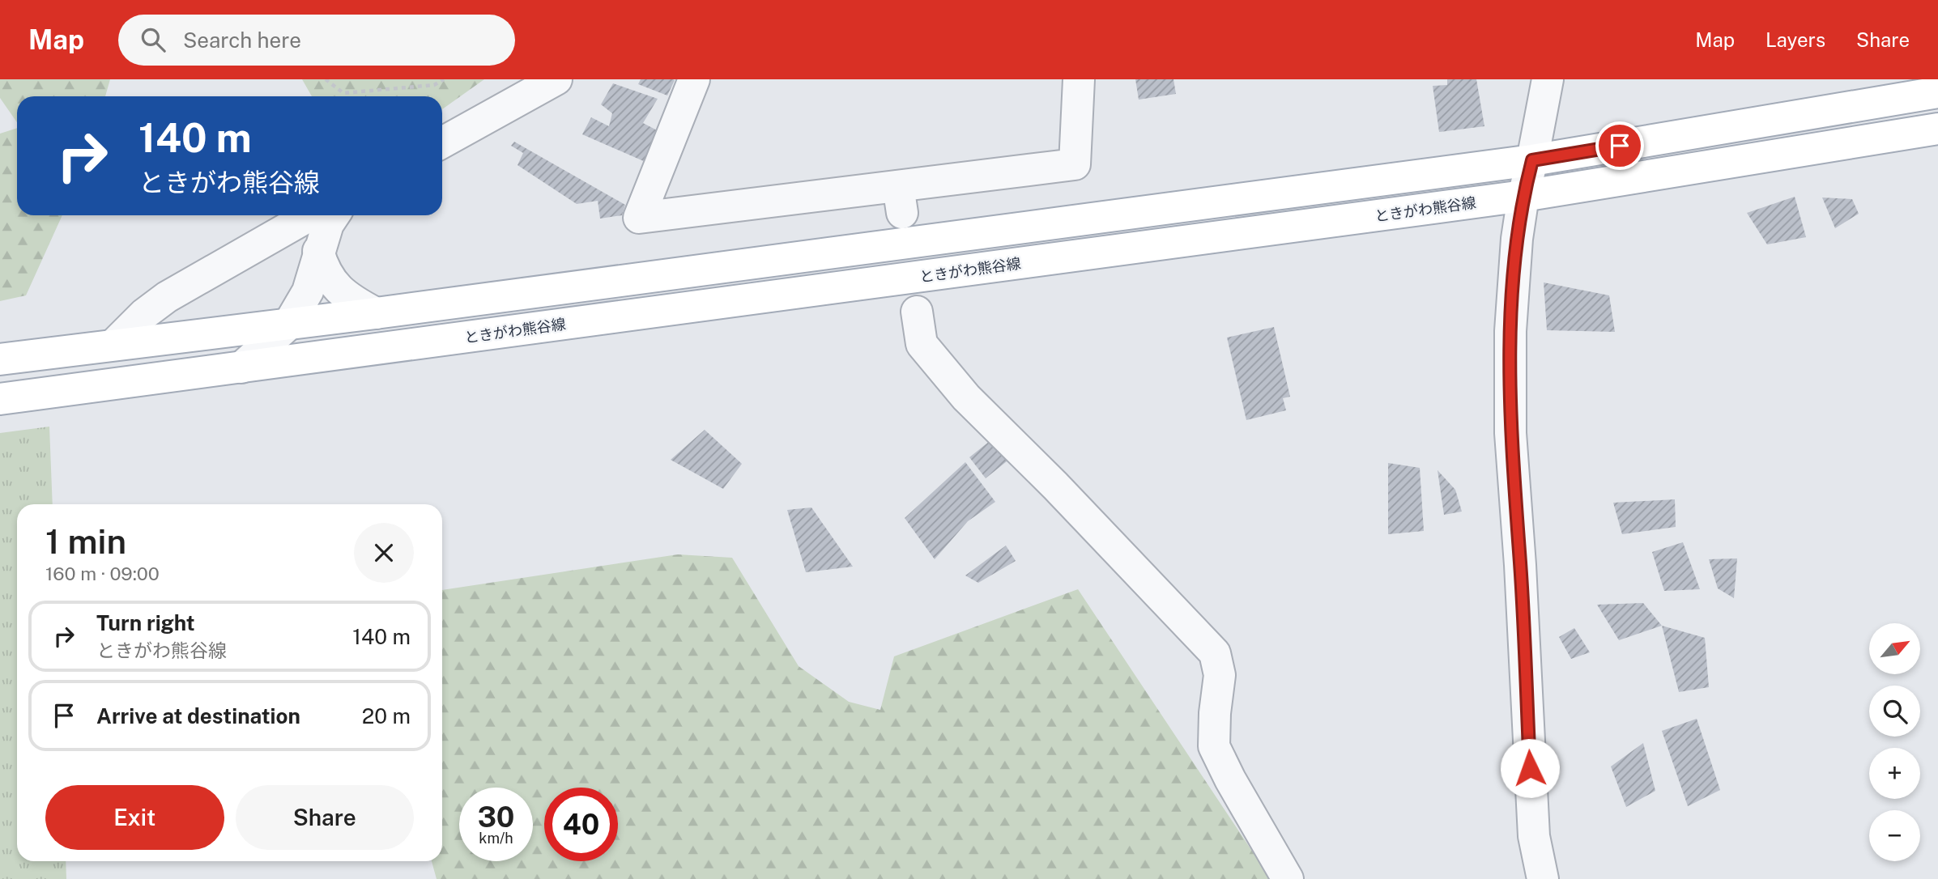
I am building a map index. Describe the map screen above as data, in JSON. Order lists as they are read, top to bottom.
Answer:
{
  "streets": {
    "main road": ["ときがわ熊谷線"]
  },
  "north": "top right",
  "page": {
    "header": "Map",
    "search": "Search here",
    "nav": ["Map", "Layers", "Share"],
    "turn": ["140 m", "ときがわ熊谷線"],
    "heading": ["1 min", "160 m · 09:00"],
    "list": [
      {
        "name": "Turn right",
        "note": "ときがわ熊谷線",
        "value": "140 m"
      },
      {
        "name": "Arrive at destination",
        "value": "20 m"
      }
    ],
    "map_buttons": ["+", "−"],
    "buttons": ["Exit", "Share"],
    "speed": "30 km/h",
    "limit": "40"
  }
}
